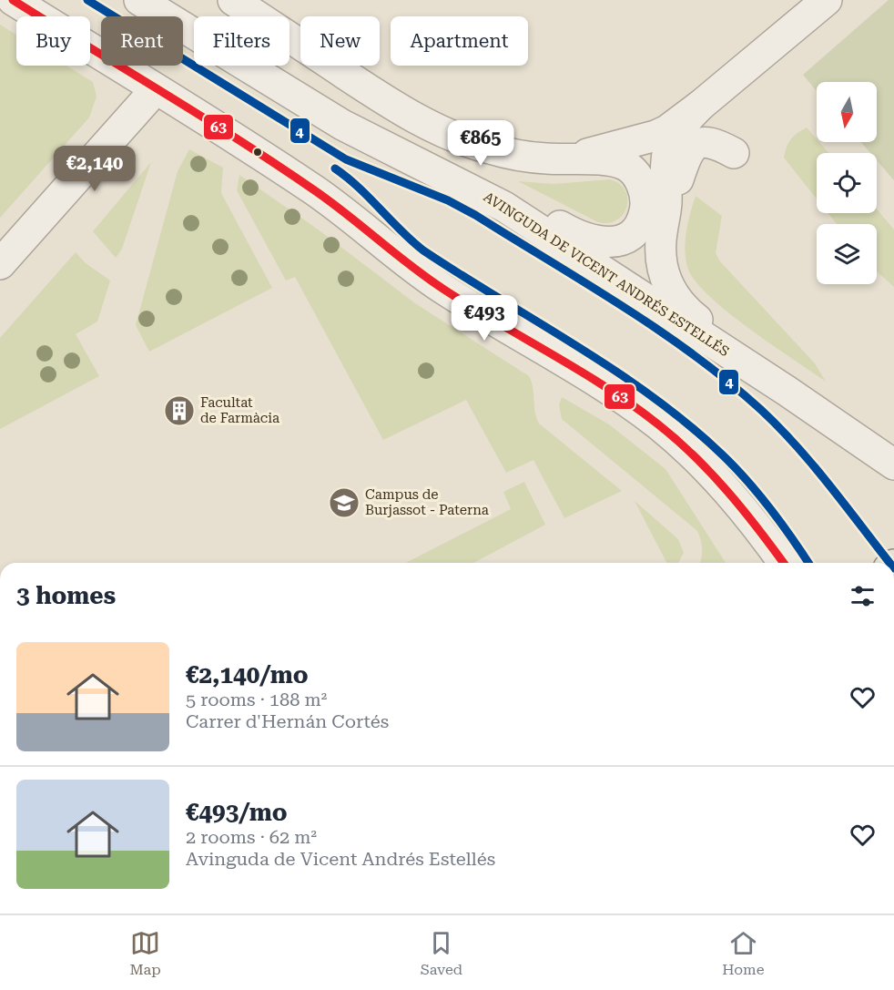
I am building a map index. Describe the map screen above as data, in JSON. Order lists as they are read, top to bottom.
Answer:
{
  "streets": {
    "street": ["AVINGUDA DE VICENT ANDRÉS ESTELLÉS"]
  },
  "places": {
    "building": ["Facultat de Farmàcia"],
    "school or university": ["Campus de Burjassot - Paterna"]
  },
  "lines": ["transit line 4", "transit line 63"],
  "north": "bottom",
  "page": {
    "chip": [
      "Buy",
      "Rent",
      "Filters",
      "New",
      "Apartment"
    ],
    "price": ["€865", "€2,140", "€493"],
    "heading": "3 homes",
    "list": [
      {
        "name": "€2,140/mo",
        "note": "5 rooms · 188 m² · Carrer d'Hernán Cortés"
      },
      {
        "name": "€493/mo",
        "note": "2 rooms · 62 m² · Avinguda de Vicent Andrés Estellés"
      }
    ],
    "tabs": ["Map", "Saved", "Home"]
  }
}
